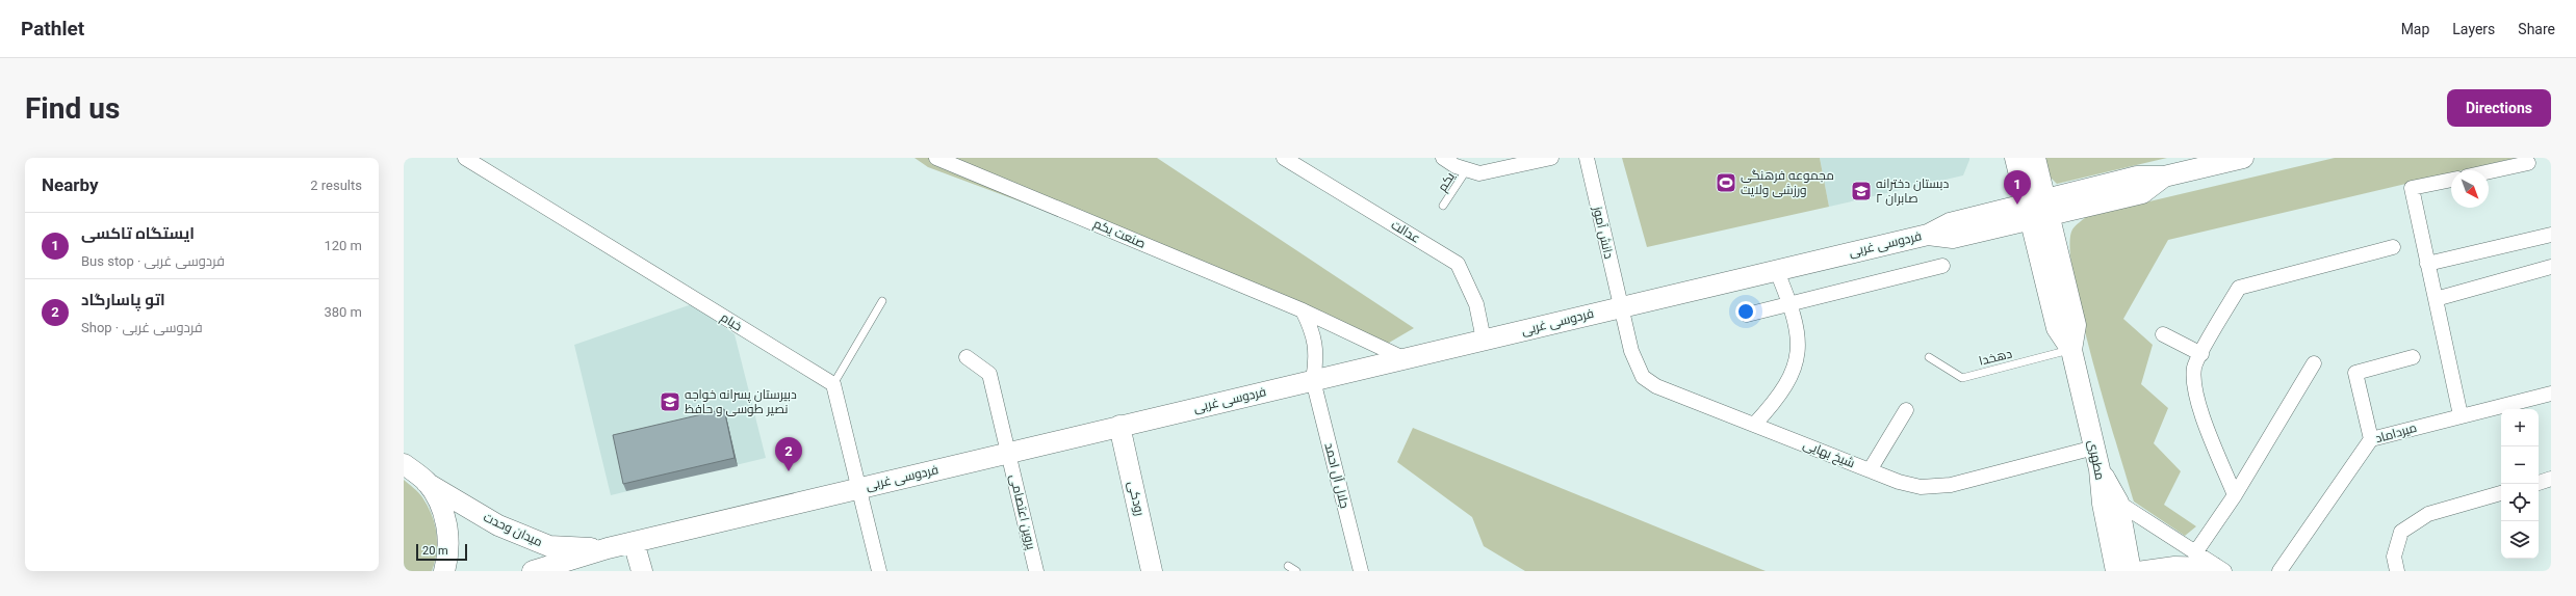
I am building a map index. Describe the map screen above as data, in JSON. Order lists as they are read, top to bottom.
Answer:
{
  "streets": {
    "main road": [
      "فردوسی غربی",
      "مطهری",
      "رودکی",
      "میدان وحدت"
    ],
    "street": [
      "عدالت",
      "دانش آموز",
      "صنعت یکم",
      "خیام",
      "میرداماد",
      "شیخ بهایی",
      "جلال آل احمد",
      "پروین اعتصامی"
    ],
    "lane": ["یکم", "دهخدا"]
  },
  "crossings": [
    ["عدالت", "فردوسی غربی"],
    ["دانش آموز", "فردوسی غربی"],
    ["دانش آموز", "شیخ بهایی"],
    ["صنعت یکم", "فردوسی غربی"],
    ["فردوسی غربی", "شیخ بهایی"],
    ["فردوسی غربی", "مطهری"],
    ["فردوسی غربی", "جلال آل احمد"],
    ["فردوسی غربی", "رودکی"],
    ["فردوسی غربی", "پروین اعتصامی"],
    ["فردوسی غربی", "میدان وحدت"],
    ["دهخدا", "مطهری"],
    ["شیخ بهایی", "مطهری"]
  ],
  "places": {
    "sports": ["مجموعه فرهنگی ورزشی ولایت"],
    "school or university": ["دبستان دخترانه صابران ۲", "دبیرستان پسرانه خواجه نصیر طوسی و حافظ"]
  },
  "scale_bar": "20 m",
  "north": "bottom right",
  "page": {
    "header": "Pathlet",
    "nav": ["Map", "Layers", "Share"],
    "buttons": "Directions",
    "title": "Find us",
    "heading": ["Nearby", "2 results"],
    "pins": ["1", "2"],
    "list": [
      {
        "mark": "1",
        "name": "ایستگاه تاکسی",
        "note": "Bus stop · فردوسی غربی",
        "value": "120 m"
      },
      {
        "mark": "2",
        "name": "اتو پاسارگاد",
        "note": "Shop · فردوسی غربی",
        "value": "380 m"
      }
    ],
    "map_buttons": ["+", "−"],
    "scale": "20 m"
  }
}
